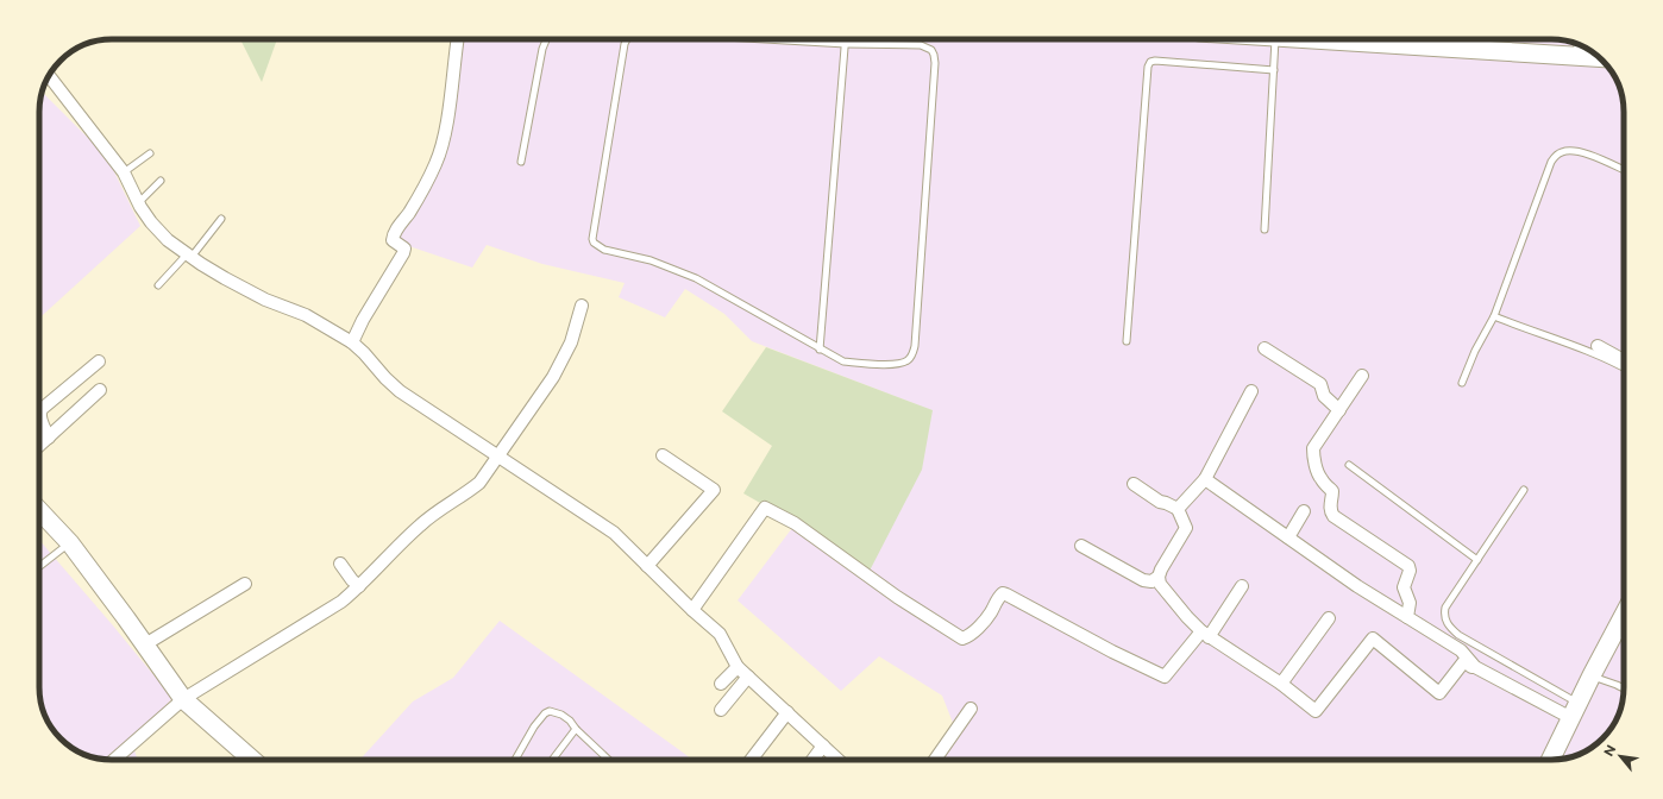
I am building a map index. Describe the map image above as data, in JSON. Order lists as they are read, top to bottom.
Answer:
{
  "north": "top left"
}
